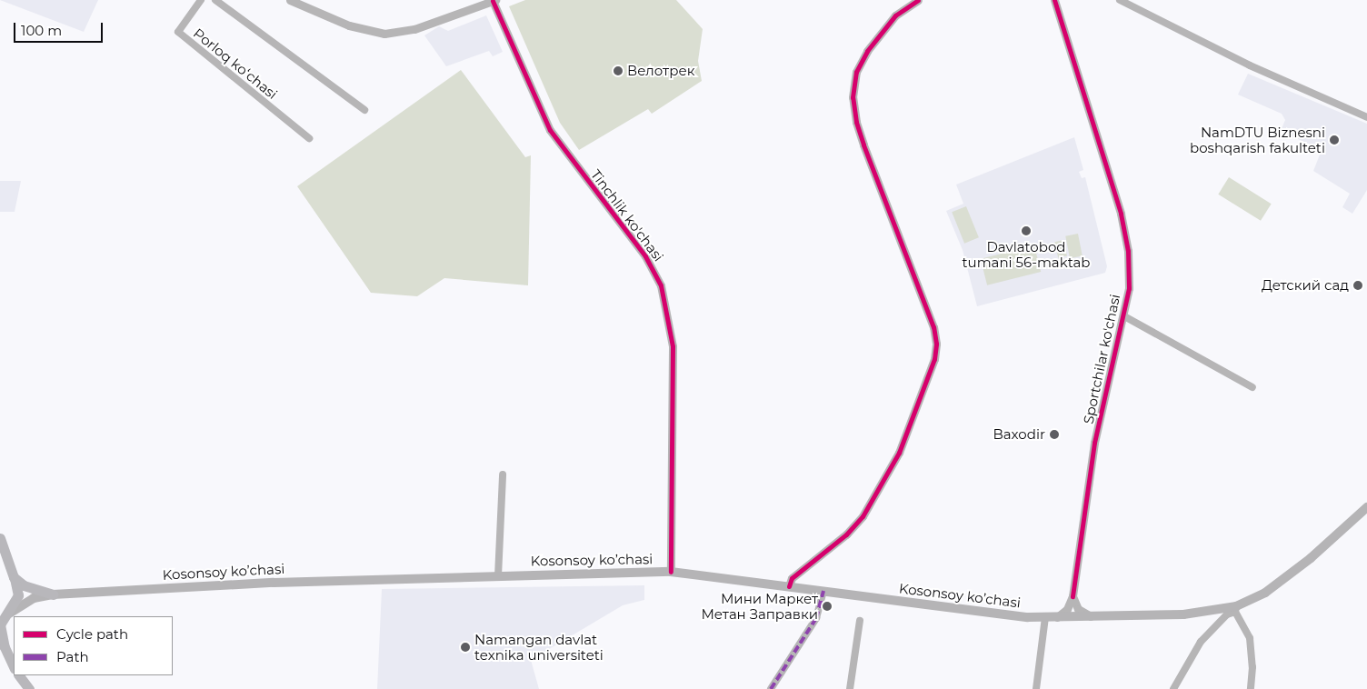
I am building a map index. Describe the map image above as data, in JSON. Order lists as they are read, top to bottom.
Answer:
{
  "streets": {
    "main road": ["Kosonsoy ko’chasi"],
    "street": ["Porloq koʻchasi", "Tinchlik ko'chasi", "Sportchilar ko'chasi"]
  },
  "crossings": [
    ["Tinchlik ko'chasi", "Kosonsoy ko’chasi"]
  ],
  "places": [
    "Велотрек",
    "NamDTU Biznesni boshqarish fakulteti",
    "Davlatobod tumani 56-maktab",
    "Детский сад",
    "Baxodir",
    "Мини Маркет Метан Заправки",
    "Namangan davlat texnika universiteti"
  ],
  "legend": ["Cycle path", "Path"],
  "scale_bar": "100 m"
}
